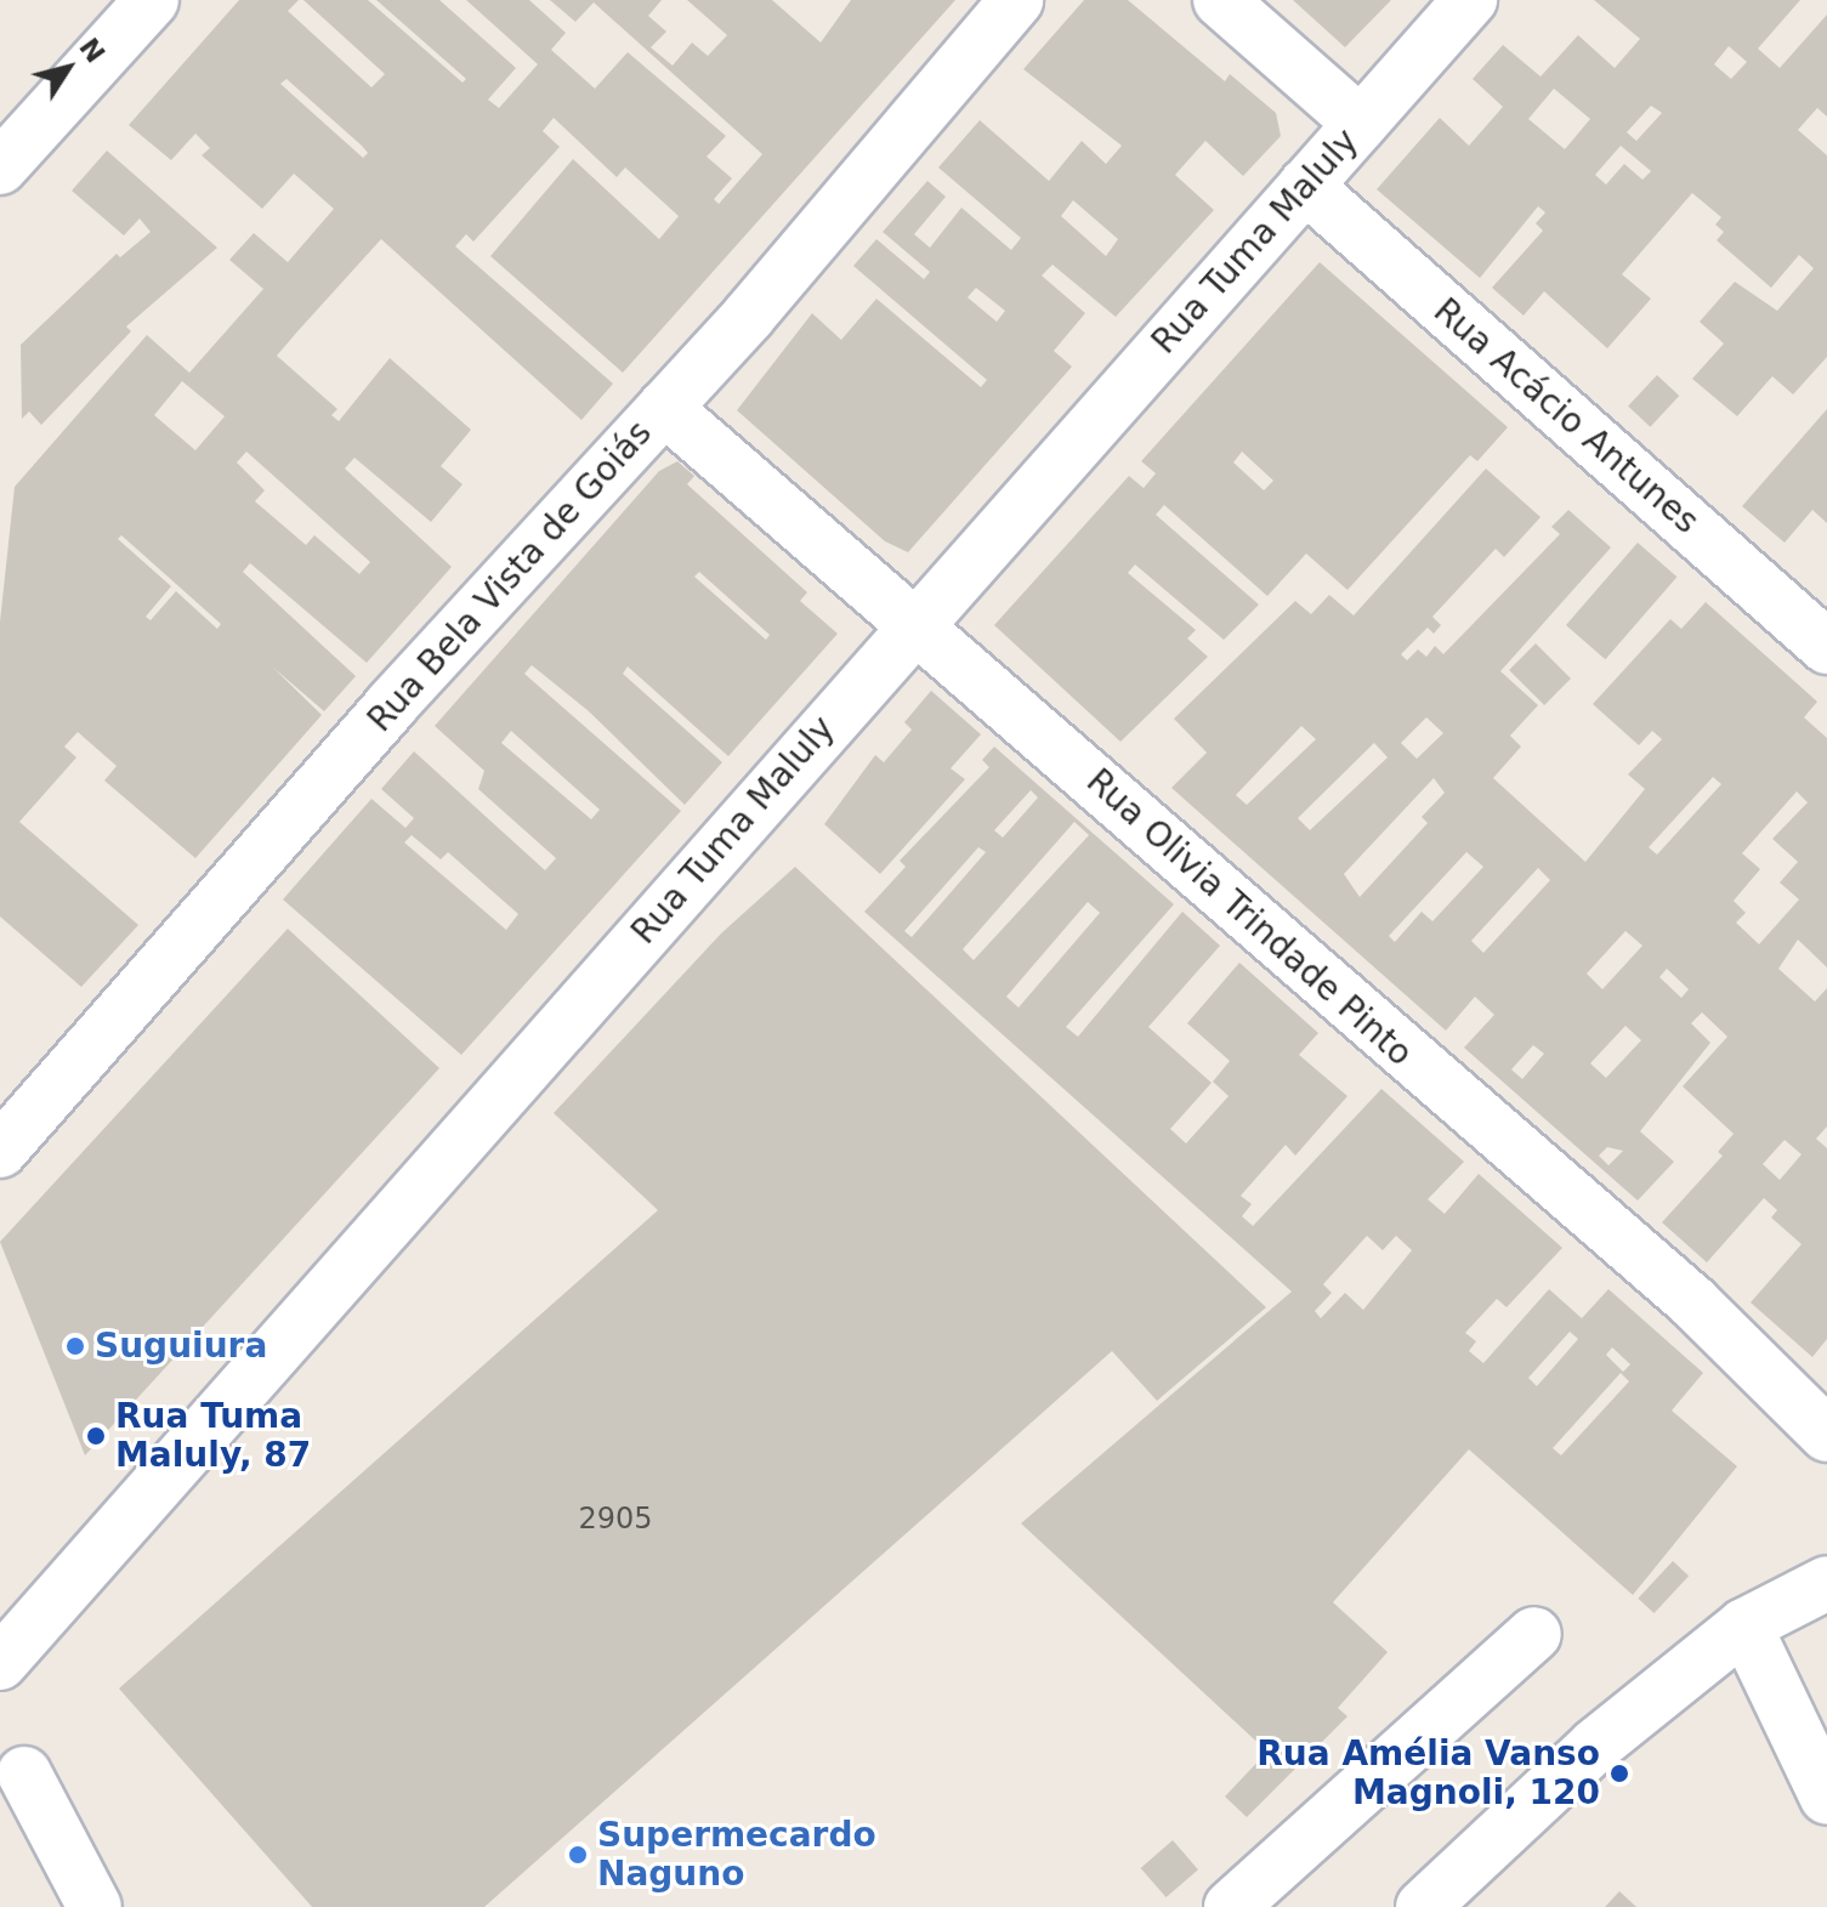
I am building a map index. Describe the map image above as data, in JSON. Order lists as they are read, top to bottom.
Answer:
{
  "streets": {
    "street": [
      "Rua Tuma Maluly",
      "Rua Acácio Antunes",
      "Rua Bela Vista de Goiás",
      "Rua Olivia Trindade Pinto"
    ]
  },
  "crossings": [
    ["Rua Tuma Maluly", "Rua Acácio Antunes"],
    ["Rua Tuma Maluly", "Rua Olivia Trindade Pinto"],
    ["Rua Bela Vista de Goiás", "Rua Olivia Trindade Pinto"]
  ],
  "places": [
    "Suguiura",
    "Rua Tuma Maluly, 87",
    "Rua Amélia Vanso Magnoli, 120",
    "Supermecardo Naguno"
  ],
  "house_numbers": ["2905"],
  "north": "top right"
}
